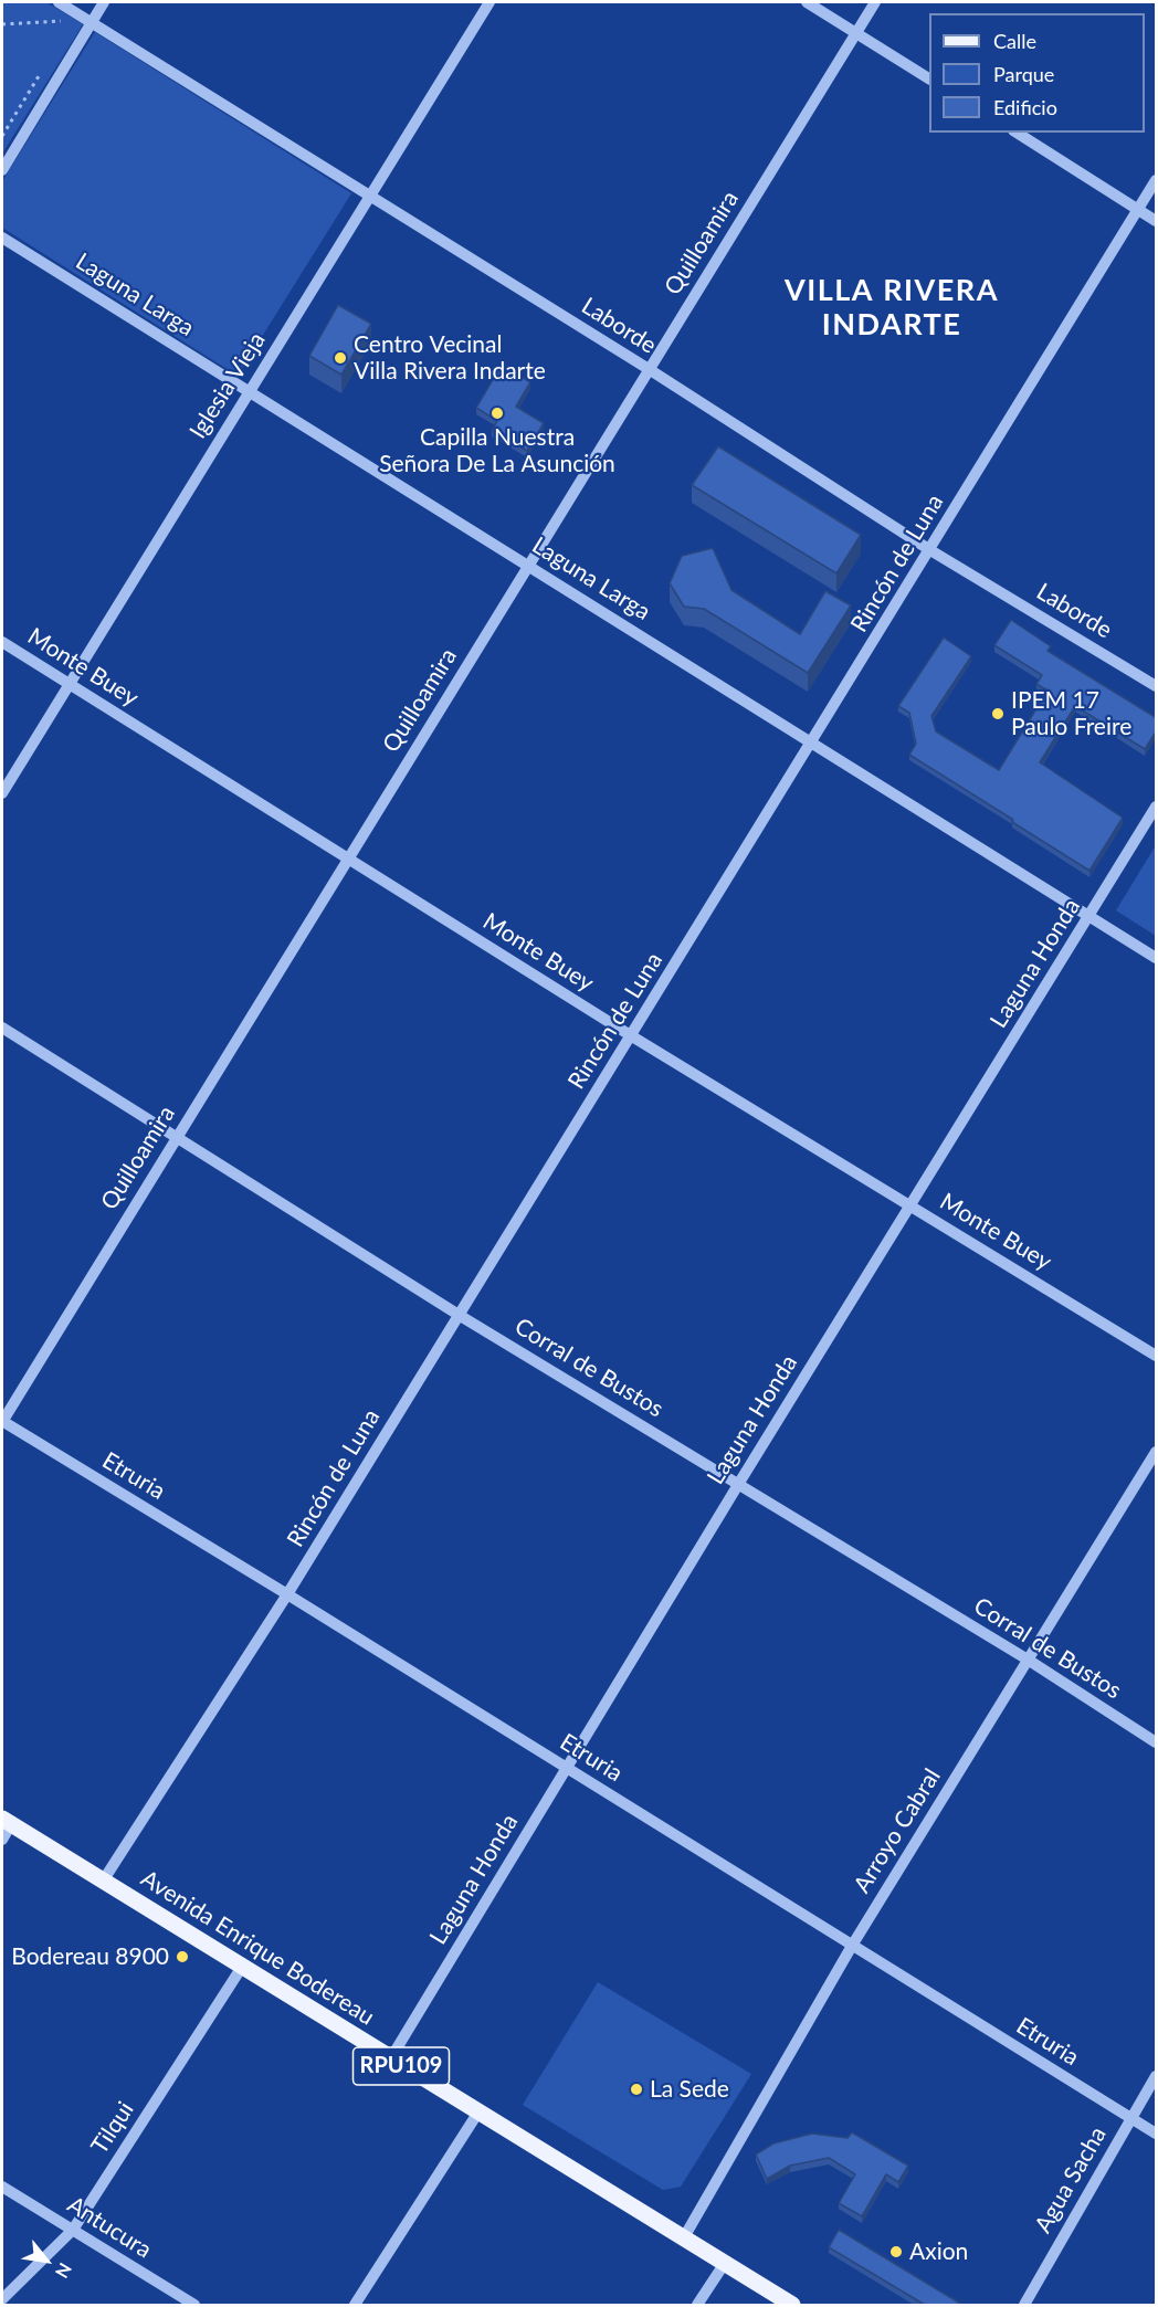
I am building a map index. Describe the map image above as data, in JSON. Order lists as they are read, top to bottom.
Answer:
{
  "streets": {
    "main road": ["Avenida Enrique Bodereau", "RPU109"],
    "street": [
      "Quilloamira",
      "Laguna Larga",
      "Laborde",
      "Iglesia Vieja",
      "Rincón de Luna",
      "Monte Buey",
      "Laguna Honda",
      "Corral de Bustos",
      "Etruria",
      "Arroyo Cabral",
      "Tilqui",
      "Agua Sacha",
      "Antucura"
    ]
  },
  "crossings": [
    ["Quilloamira", "Laguna Larga"],
    ["Quilloamira", "Laborde"],
    ["Quilloamira", "Monte Buey"],
    ["Quilloamira", "Corral de Bustos"],
    ["Quilloamira", "Etruria"],
    ["Laguna Larga", "Iglesia Vieja"],
    ["Laguna Larga", "Rincón de Luna"],
    ["Laguna Larga", "Laguna Honda"],
    ["Laborde", "Iglesia Vieja"],
    ["Laborde", "Rincón de Luna"],
    ["Iglesia Vieja", "Monte Buey"],
    ["Rincón de Luna", "Monte Buey"],
    ["Rincón de Luna", "Corral de Bustos"],
    ["Rincón de Luna", "Etruria"],
    ["Rincón de Luna", "Avenida Enrique Bodereau"],
    ["Monte Buey", "Laguna Honda"],
    ["Laguna Honda", "Corral de Bustos"],
    ["Laguna Honda", "Etruria"],
    ["Laguna Honda", "Avenida Enrique Bodereau"],
    ["Corral de Bustos", "Arroyo Cabral"],
    ["Etruria", "Arroyo Cabral"],
    ["Etruria", "Agua Sacha"],
    ["Arroyo Cabral", "Avenida Enrique Bodereau"],
    ["Avenida Enrique Bodereau", "Tilqui"],
    ["Tilqui", "Antucura"]
  ],
  "districts": ["VILLA RIVERA INDARTE"],
  "places": [
    "Centro Vecinal Villa Rivera Indarte",
    "Capilla Nuestra Señora De La Asunción",
    "IPEM 17 Paulo Freire",
    "Bodereau 8900",
    "La Sede",
    "Axion"
  ],
  "legend": ["Calle", "Parque", "Edificio"],
  "north": "bottom right"
}
